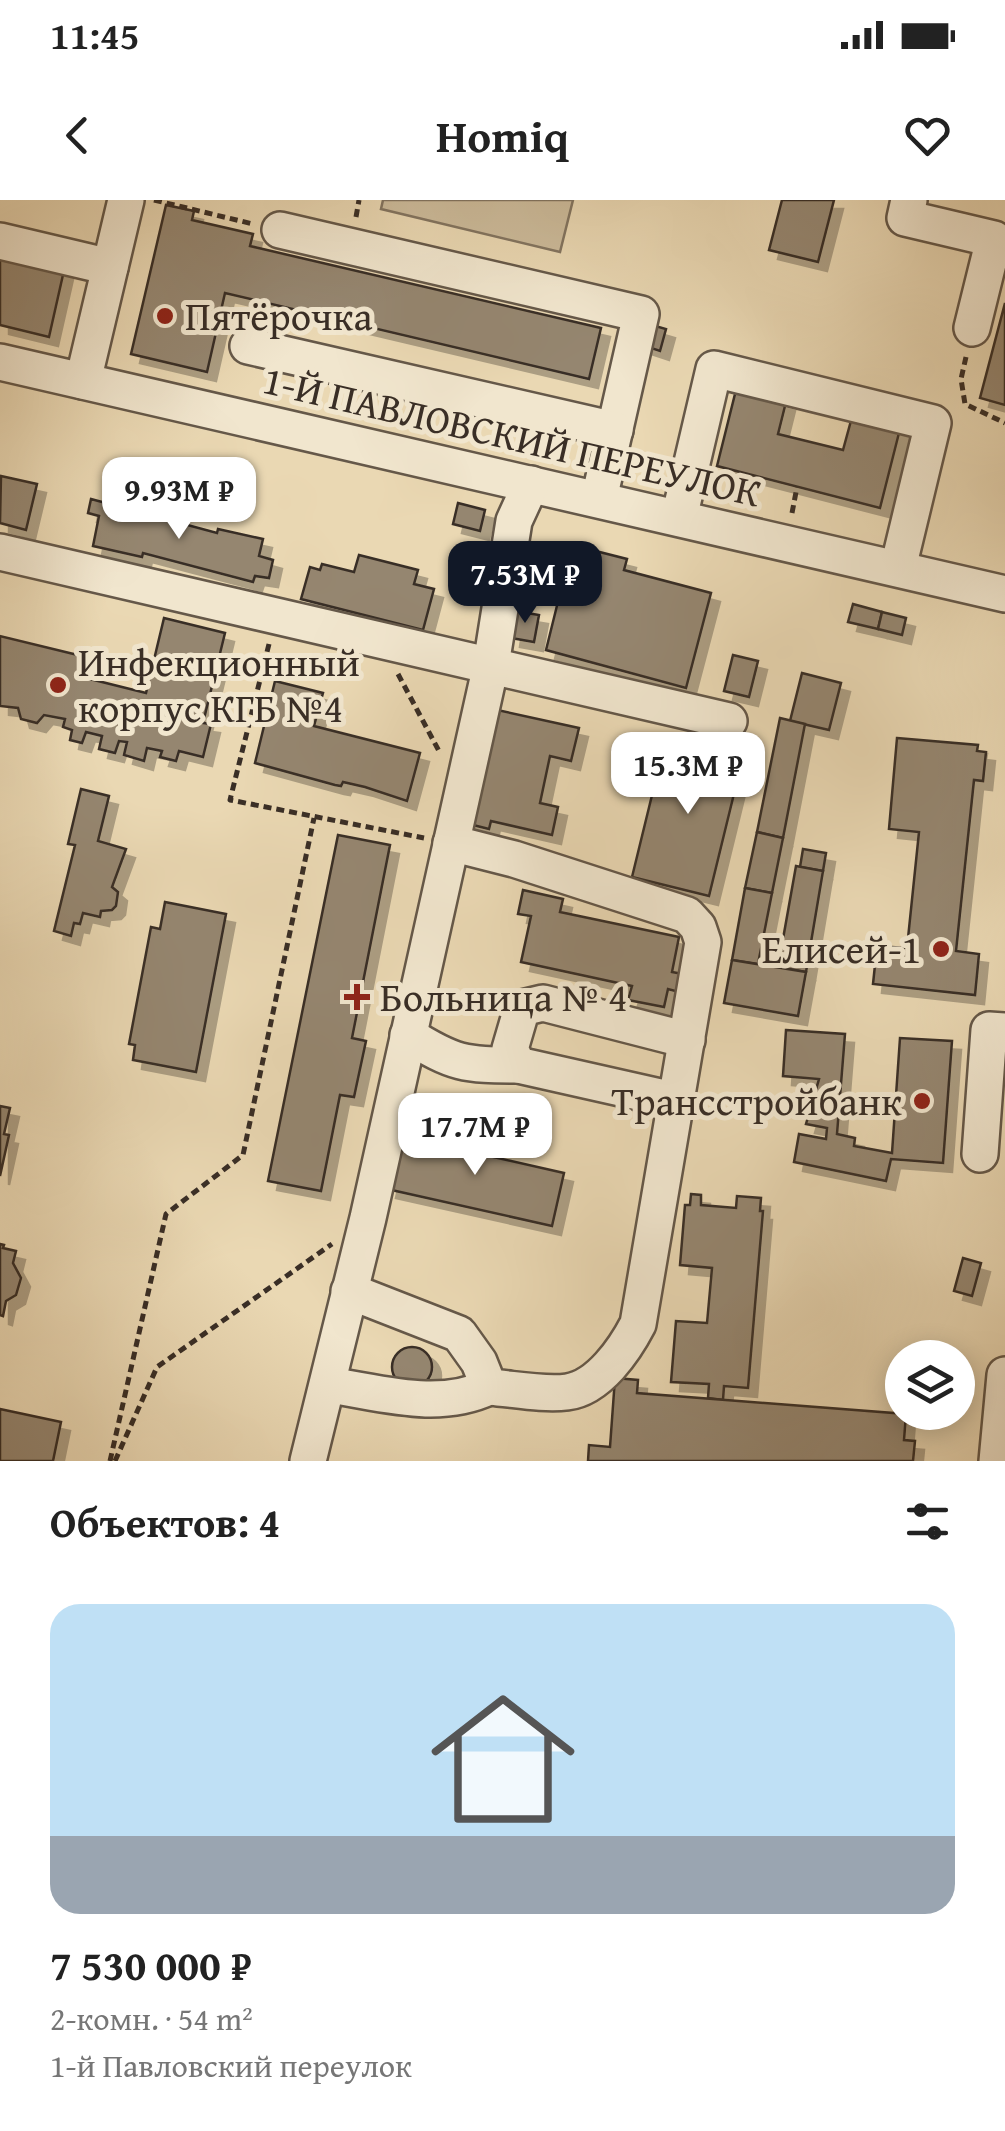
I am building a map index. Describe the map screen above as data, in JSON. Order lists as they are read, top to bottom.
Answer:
{
  "streets": {
    "street": ["1-Й ПАВЛОВСКИЙ ПЕРЕУЛОК"]
  },
  "places": {
    "other": [
      "Пятёрочка",
      "Инфекционный корпус КГБ №4",
      "Елисей-1",
      "Трансстройбанк"
    ],
    "health": ["Больница № 4"]
  },
  "page": {
    "status": "11:45",
    "header": "Homiq",
    "price": [
      "9.93M ₽",
      "7.53M ₽",
      "15.3M ₽",
      "17.7M ₽"
    ],
    "heading": "Объектов: 4",
    "list": [
      {
        "name": "7 530 000 ₽",
        "note": "2-комн. · 54 m² · 1-й Павловский переулок"
      }
    ]
  }
}
